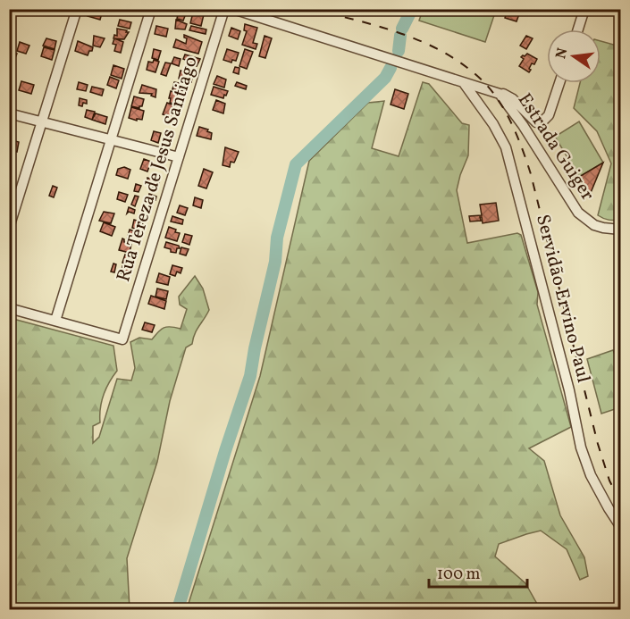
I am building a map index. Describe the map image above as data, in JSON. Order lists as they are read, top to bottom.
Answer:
{
  "streets": {
    "street": ["Estrada Guiger", "Rua Tereza de Jesus Santiago", "Servidão Ervino Paul"]
  },
  "crossings": [
    ["Estrada Guiger", "Servidão Ervino Paul"]
  ],
  "scale_bar": "100 m",
  "north": "left"
}
